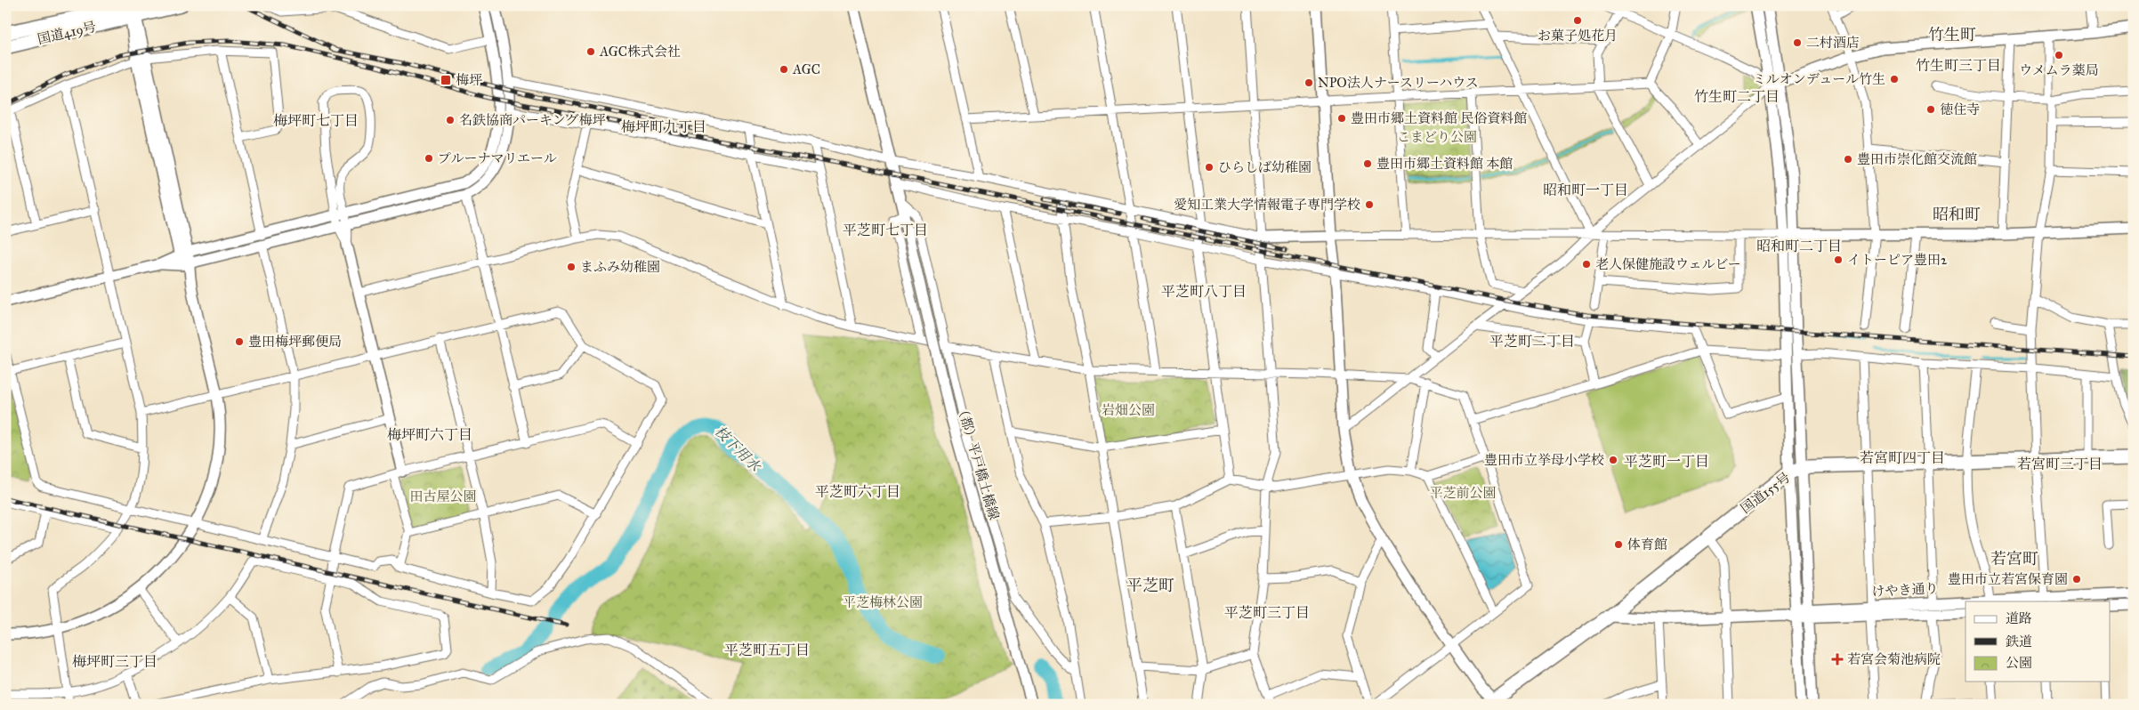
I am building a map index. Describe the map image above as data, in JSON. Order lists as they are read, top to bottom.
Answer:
{
  "streets": {
    "highway": ["国道419号", "国道155号"],
    "street": ["（都）平戸橋土橋線", "けやき通り"]
  },
  "districts": [
    "竹生町",
    "竹生町三丁目",
    "竹生町二丁目",
    "梅坪町七丁目",
    "梅坪町九丁目",
    "昭和町一丁目",
    "昭和町",
    "平芝町七丁目",
    "昭和町二丁目",
    "平芝町八丁目",
    "平芝町二丁目",
    "梅坪町六丁目",
    "若宮町四丁目",
    "平芝町一丁目",
    "若宮町三丁目",
    "平芝町六丁目",
    "若宮町",
    "平芝町",
    "平芝町三丁目",
    "平芝町五丁目",
    "梅坪町三丁目"
  ],
  "water": ["枝下用水"],
  "parks": [
    "こまどり公園",
    "岩畑公園",
    "平芝前公園",
    "田古屋公園",
    "平芝梅林公園"
  ],
  "places": {
    "other": [
      "お菓子処花月",
      "二村酒店",
      "AGC株式会社",
      "ウメムラ薬局",
      "AGC",
      "ミルオンデュール竹生",
      "NPO法人ナースリーハウス",
      "徳住寺",
      "豊田市郷土資料館 民俗資料館",
      "名鉄協商パーキング梅坪",
      "プルーナマリエール",
      "豊田市崇化館交流館",
      "豊田市郷土資料館 本館",
      "ひらしば幼稚園",
      "愛知工業大学情報電子専門学校",
      "イトーピア豊田2",
      "老人保健施設ウェルビー",
      "まふみ幼稚園",
      "豊田梅坪郵便局",
      "豊田市立挙母小学校",
      "体育館",
      "豊田市立若宮保育園"
    ],
    "transit": ["梅坪"],
    "health": ["若宮会菊池病院"]
  },
  "legend": ["道路", "鉄道", "公園"]
}
